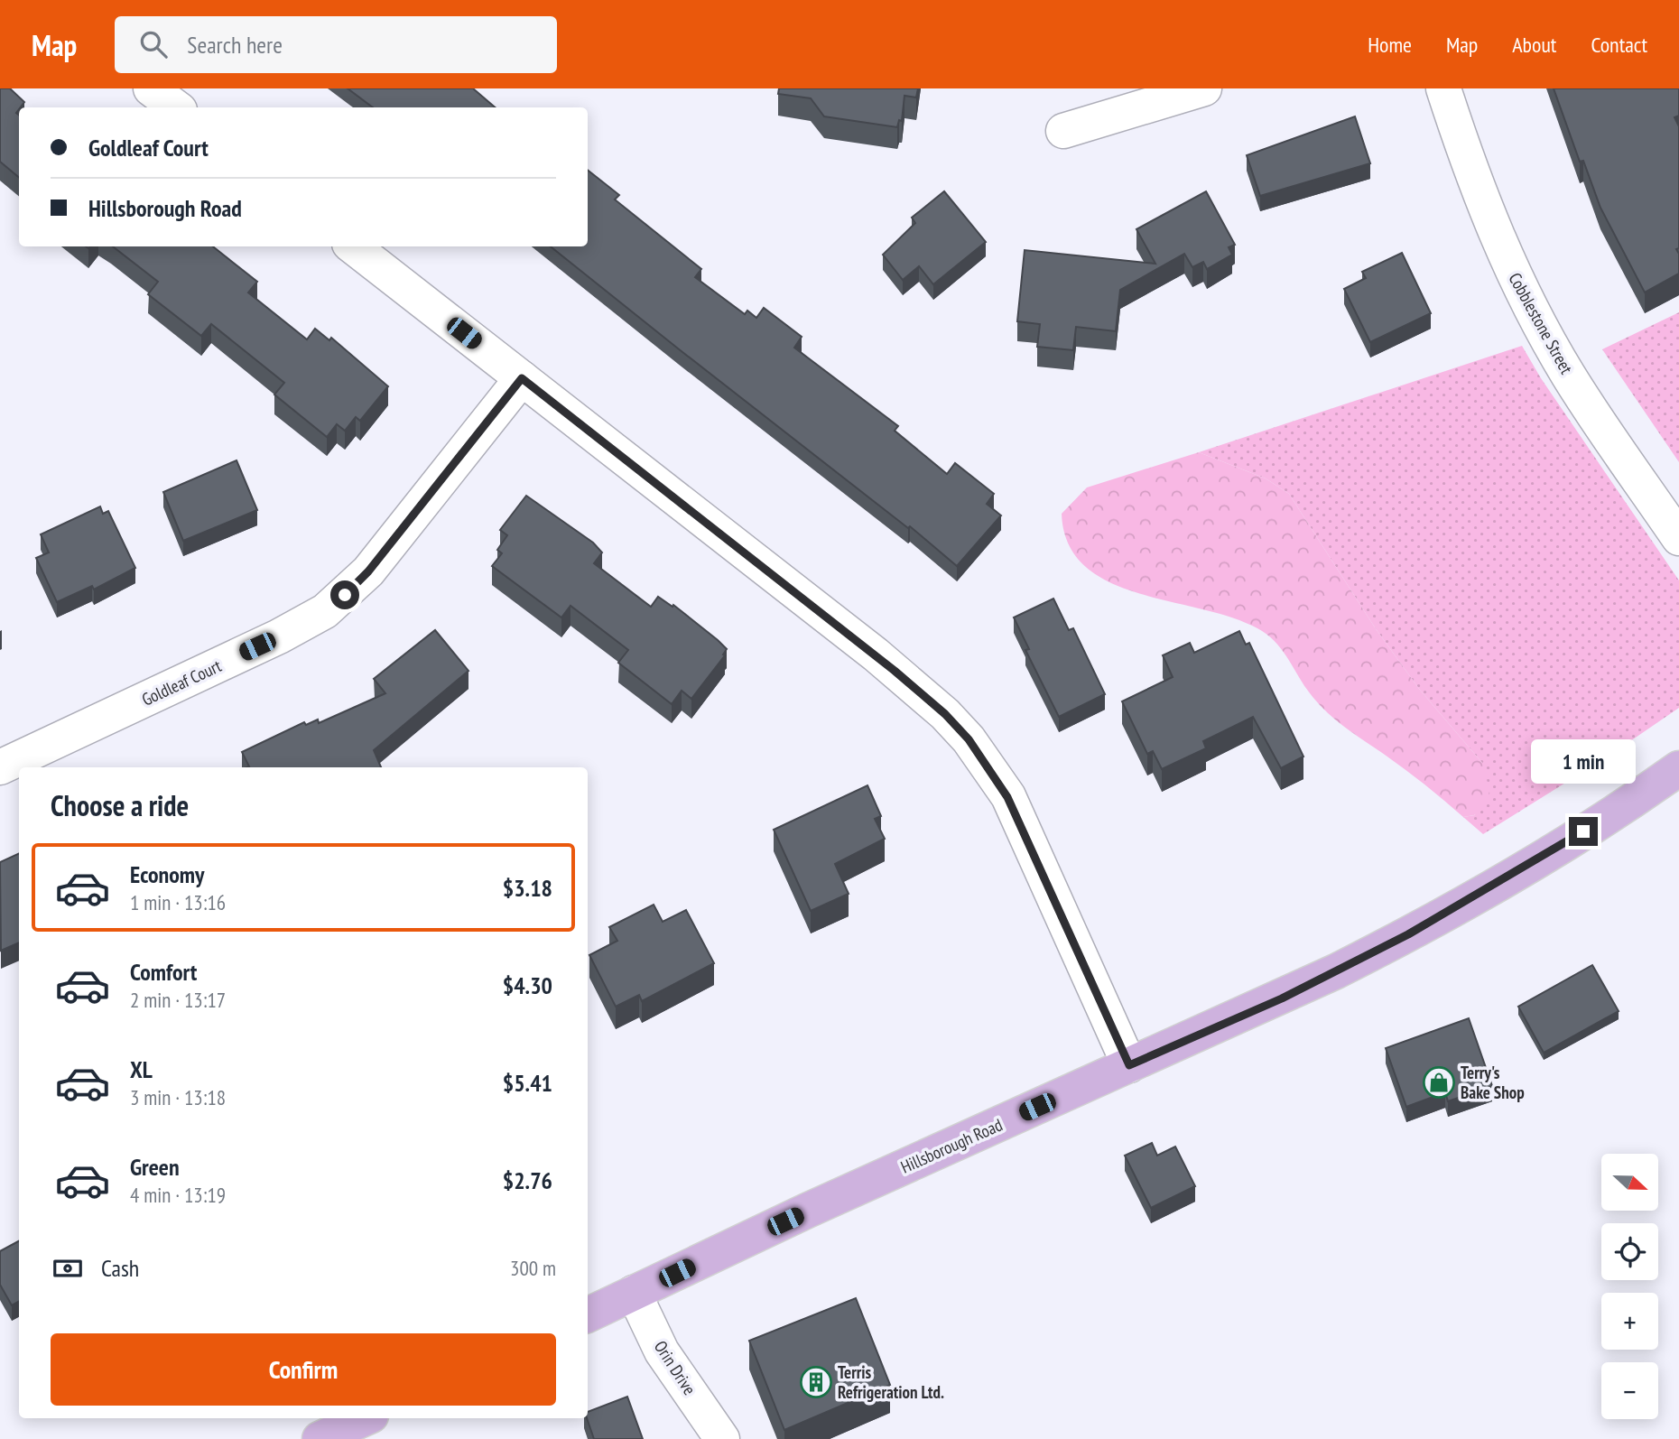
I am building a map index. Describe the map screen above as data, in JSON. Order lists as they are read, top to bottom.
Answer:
{
  "streets": {
    "main road": ["Hillsborough Road"],
    "street": ["Cobblestone Street", "Goldleaf Court", "Orin Drive"]
  },
  "crossings": [
    ["Hillsborough Road", "Orin Drive"]
  ],
  "places": {
    "shop": ["Terry's Bake Shop"],
    "building": ["Terris Refrigeration Ltd."]
  },
  "north": "right",
  "page": {
    "header": "Map",
    "search": "Search here",
    "nav": [
      "Home",
      "Map",
      "About",
      "Contact"
    ],
    "banner": ["Goldleaf Court", "Hillsborough Road"],
    "bubble": "1 min",
    "heading": "Choose a ride",
    "list": [
      {
        "name": "Economy",
        "note": "1 min · 13:16",
        "value": "$3.18"
      },
      {
        "name": "Comfort",
        "note": "2 min · 13:17",
        "value": "$4.30"
      },
      {
        "name": "XL",
        "note": "3 min · 13:18",
        "value": "$5.41"
      },
      {
        "name": "Green",
        "note": "4 min · 13:19",
        "value": "$2.76"
      }
    ],
    "map_buttons": ["+", "−"],
    "pay": ["Cash", "300 m"],
    "buttons": "Confirm"
  }
}
